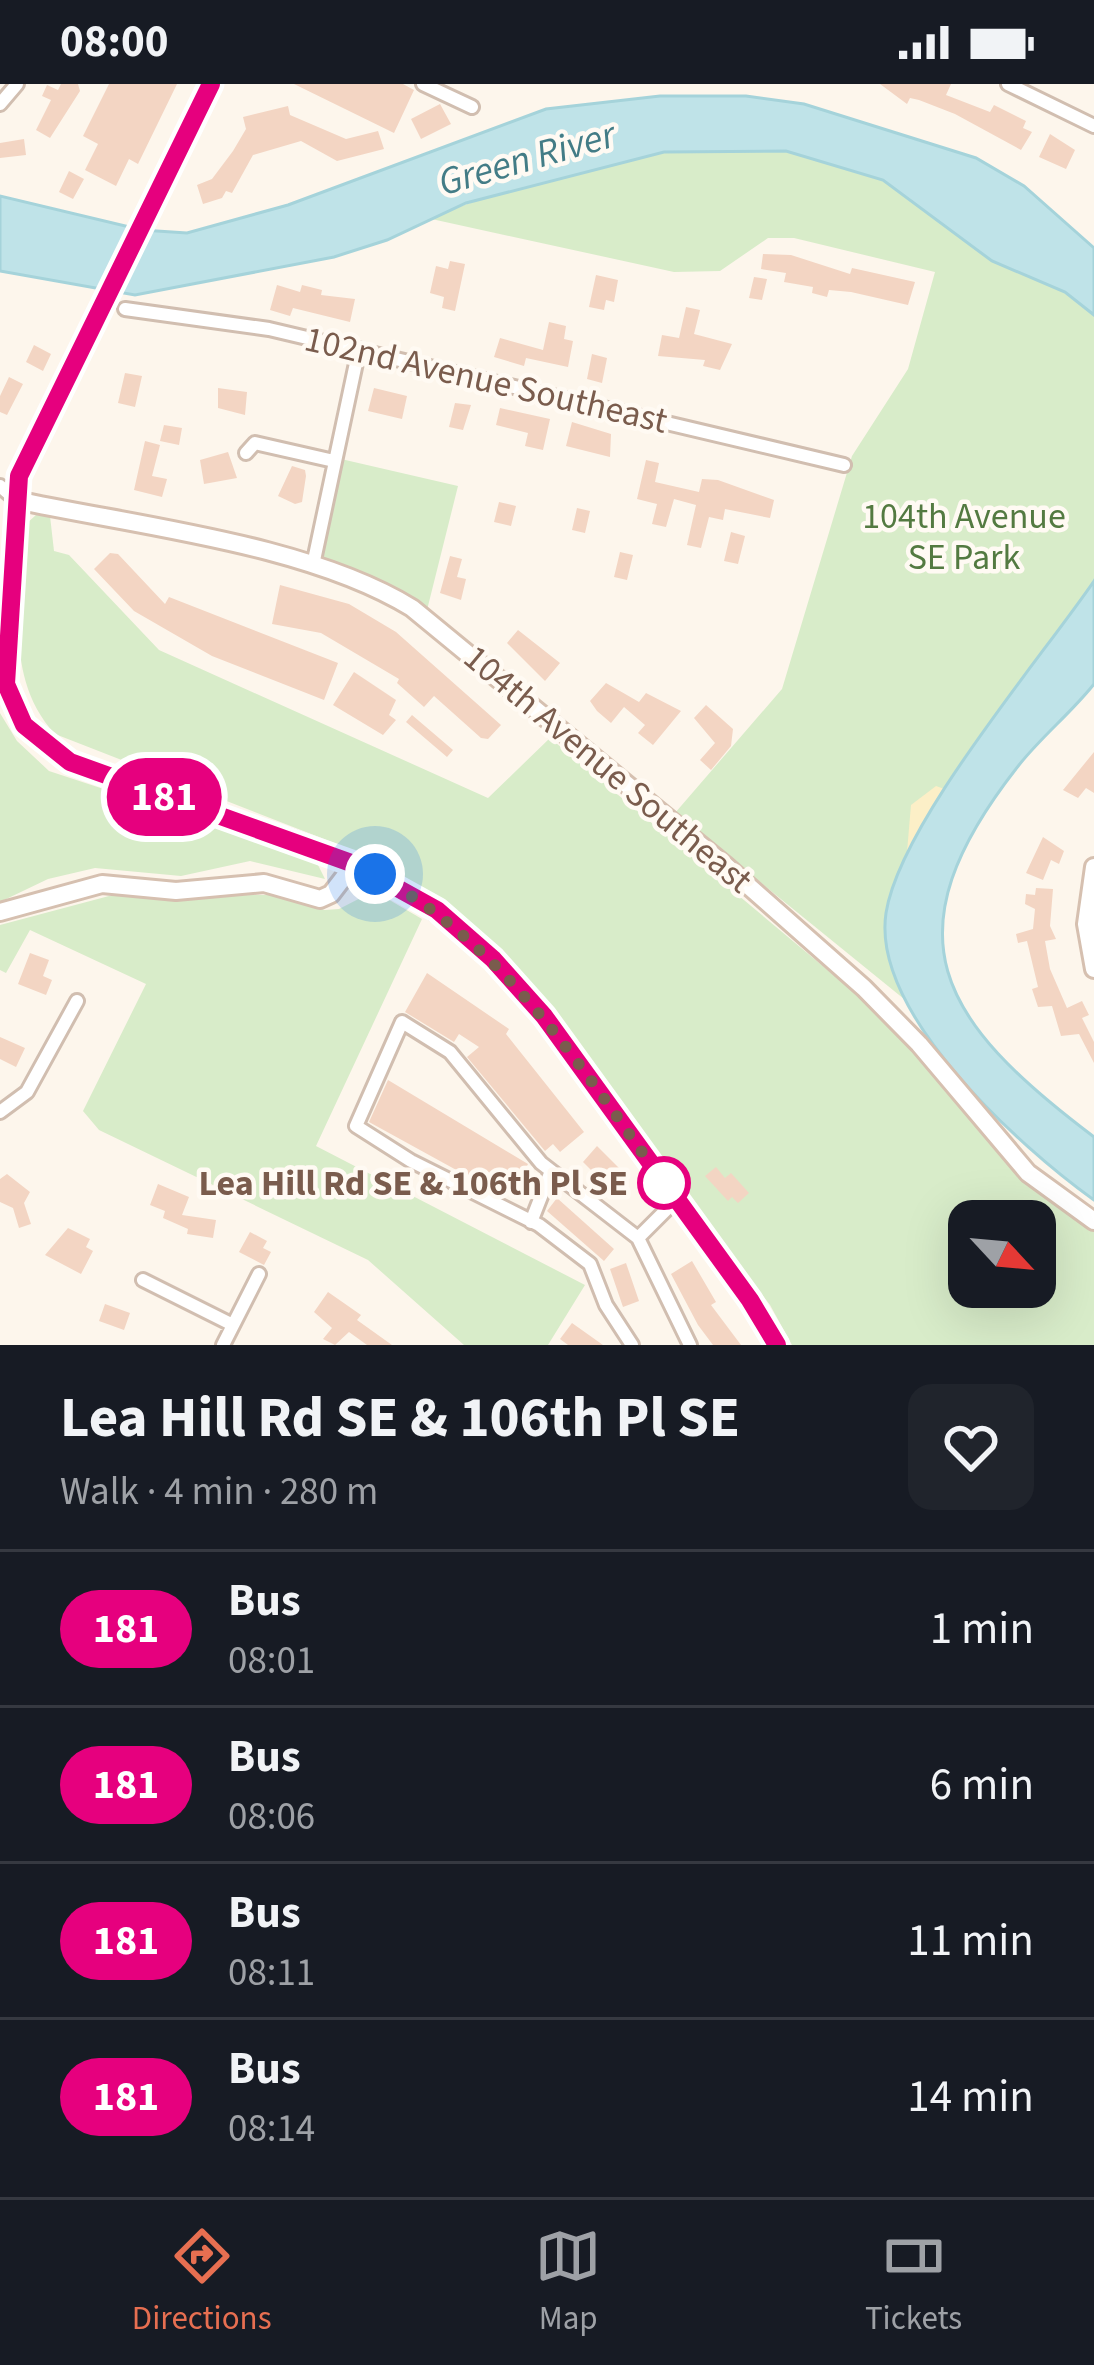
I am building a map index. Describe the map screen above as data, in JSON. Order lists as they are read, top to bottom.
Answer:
{
  "streets": {
    "street": ["102nd Avenue Southeast", "104th Avenue Southeast"]
  },
  "water": ["Green River"],
  "parks": ["104th Avenue SE Park"],
  "places": ["Lea Hill Rd SE & 106th Pl SE"],
  "lines": ["bus line 181"],
  "north": "bottom right",
  "page": {
    "status": "08:00",
    "on_map": "181",
    "heading": ["Lea Hill Rd SE & 106th Pl SE", "Walk · 4 min · 280 m"],
    "list": [
      {
        "mark": "181",
        "name": "Bus",
        "note": "08:01",
        "value": "1 min"
      },
      {
        "mark": "181",
        "name": "Bus",
        "note": "08:06",
        "value": "6 min"
      },
      {
        "mark": "181",
        "name": "Bus",
        "note": "08:11",
        "value": "11 min"
      },
      {
        "mark": "181",
        "name": "Bus",
        "note": "08:14",
        "value": "14 min"
      }
    ],
    "tabs": ["Directions", "Map", "Tickets"]
  }
}
